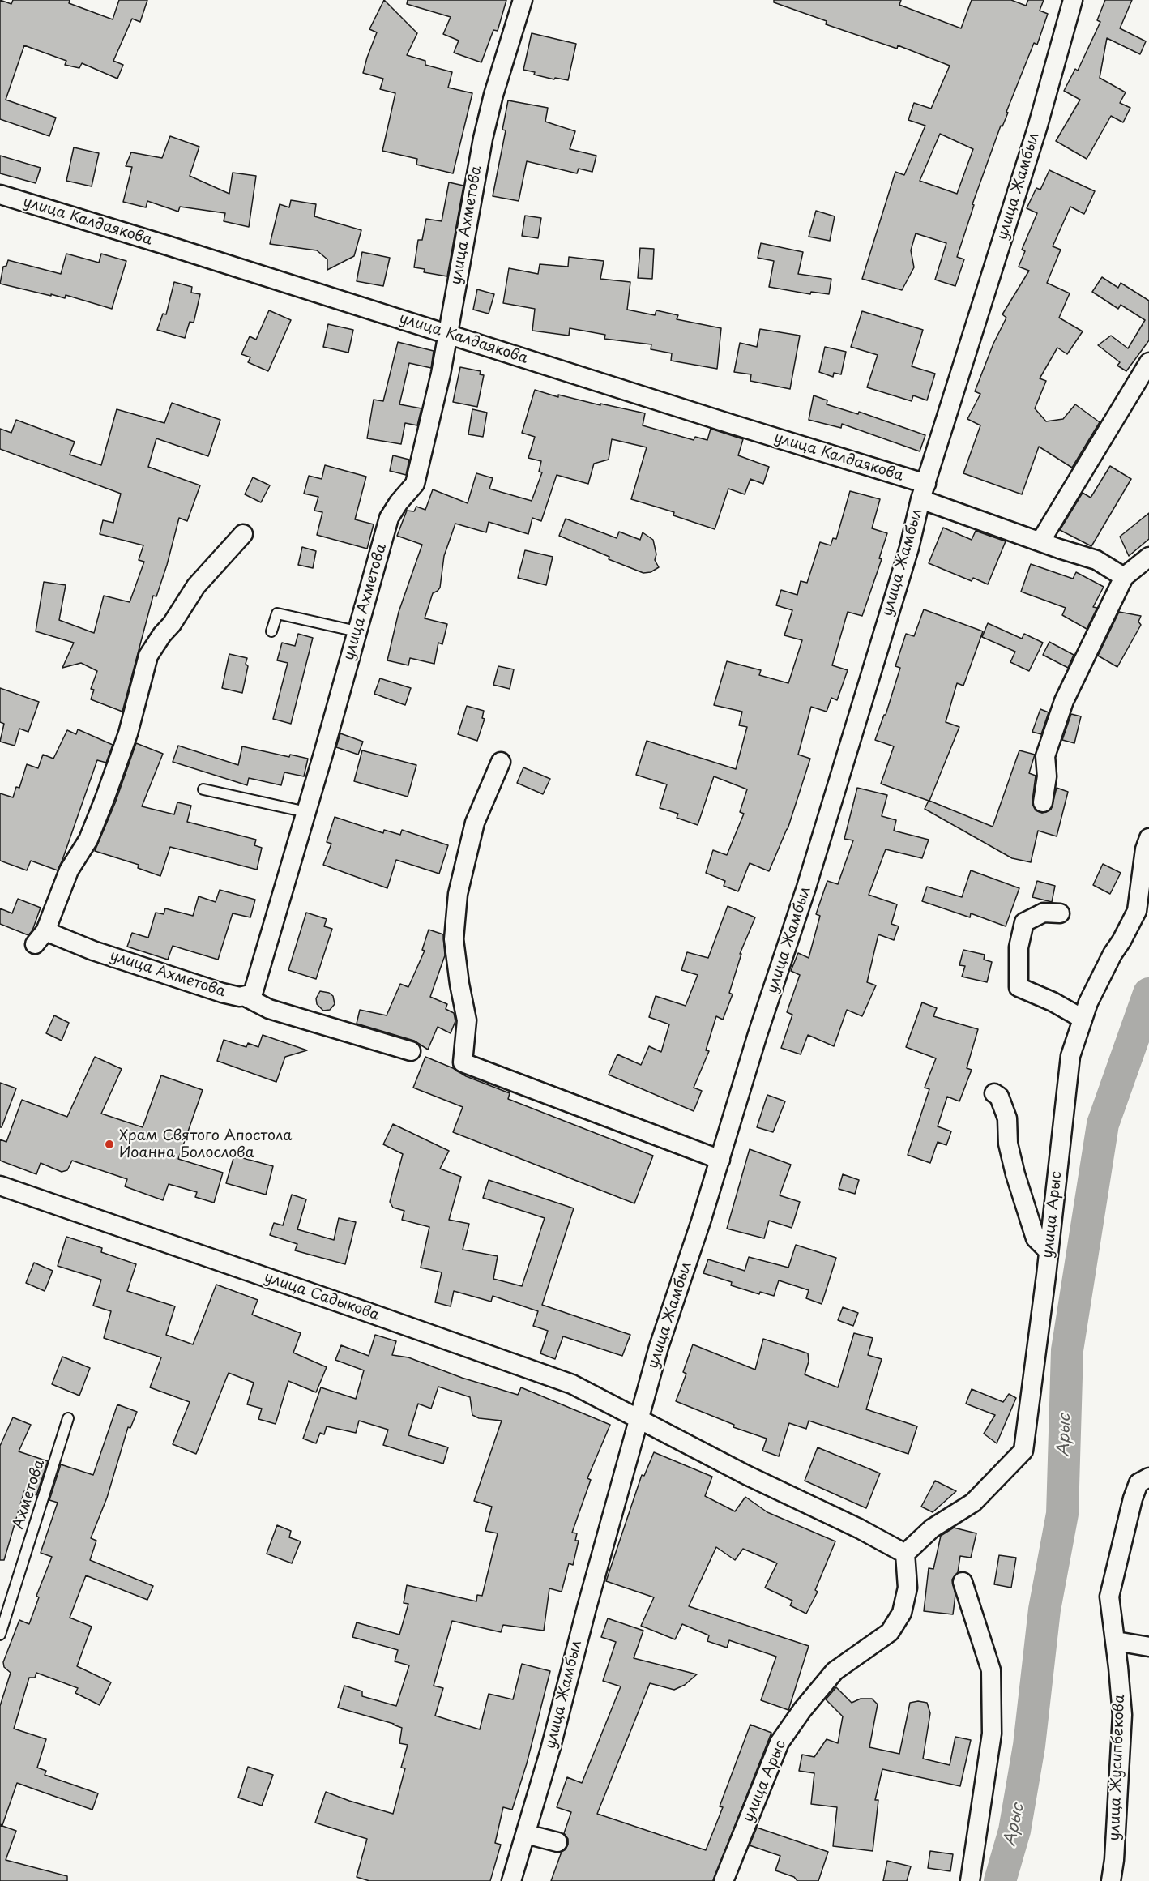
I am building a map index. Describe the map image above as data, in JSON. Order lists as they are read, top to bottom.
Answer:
{
  "streets": {
    "street": [
      "улица Жамбыл",
      "улица Калдаякова",
      "улица Ахметова",
      "улица Арыс",
      "улица Садыкова",
      "улица Жусипбекова"
    ],
    "lane": ["Ахметова"]
  },
  "crossings": [
    ["улица Жамбыл", "улица Калдаякова"],
    ["улица Жамбыл", "улица Садыкова"],
    ["улица Калдаякова", "улица Ахметова"]
  ],
  "water": ["Арыс"],
  "places": ["Храм Святого Апостола Иоанна Болослова"]
}
